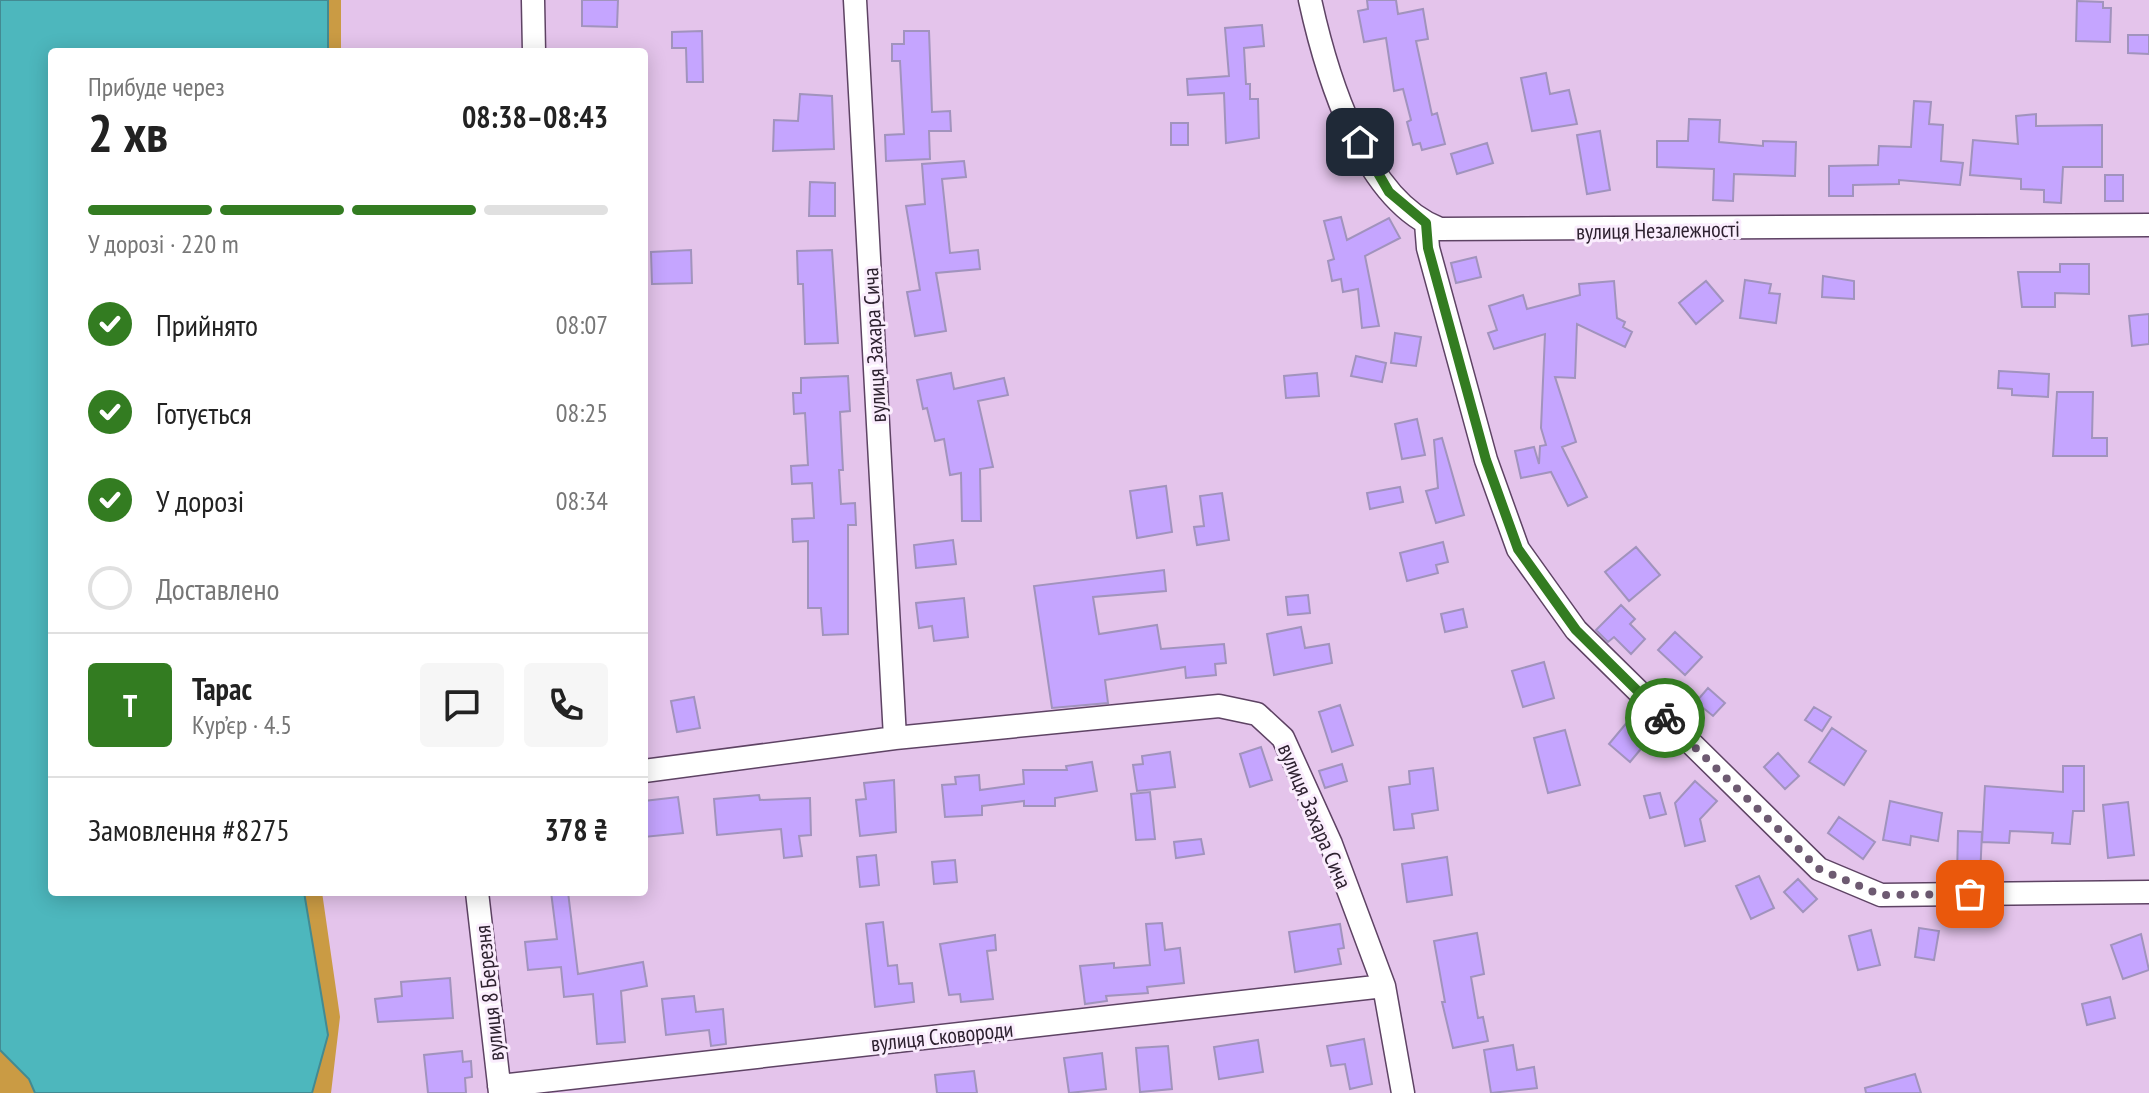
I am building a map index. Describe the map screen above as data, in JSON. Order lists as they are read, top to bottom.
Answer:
{
  "streets": {
    "street": [
      "вулиця Незалежності",
      "вулиця Захара Сича",
      "вулиця 8 Березня",
      "вулиця Сковороди"
    ]
  },
  "crossings": [
    ["вулиця Захара Сича", "вулиця Сковороди"],
    ["вулиця 8 Березня", "вулиця Сковороди"]
  ],
  "page": {
    "heading": ["2 хв", "Прибуде через", "08:38–08:43"],
    "panel": [
      "Тарас",
      "Кур’єр · 4.5",
      "Замовлення #8275",
      "378 ₴"
    ],
    "bar": "У дорозі · 220 m",
    "list": [
      ["Прийнято", "08:07"],
      ["Готується", "08:25"],
      ["У дорозі", "08:34"],
      "Доставлено"
    ],
    "round": "Т"
  }
}
